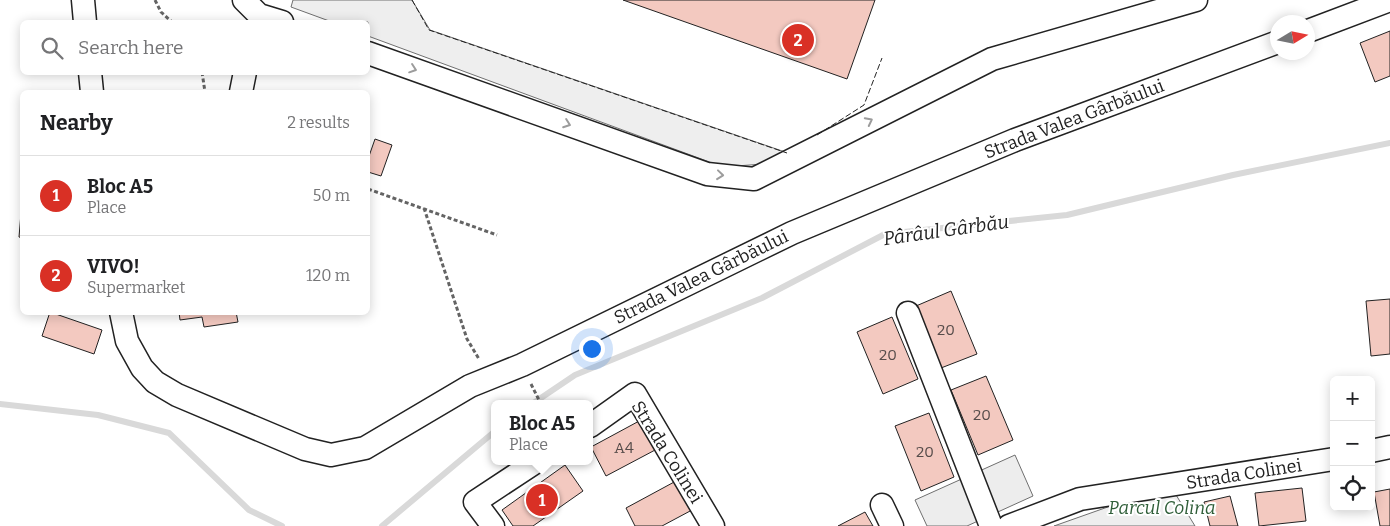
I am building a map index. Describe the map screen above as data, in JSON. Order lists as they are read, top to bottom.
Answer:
{
  "streets": {
    "street": ["Strada Valea Gârbăului", "Strada Colinei"]
  },
  "water": ["Pârâul Gârbău"],
  "parks": ["Parcul Colina"],
  "house_numbers": [
    "20",
    "20",
    "20",
    "A4",
    "20"
  ],
  "north": "right",
  "page": {
    "search": "Search here",
    "pins": ["2", "1"],
    "heading": ["Nearby", "2 results"],
    "list": [
      {
        "mark": "1",
        "name": "Bloc A5",
        "note": "Place",
        "value": "50 m"
      },
      {
        "mark": "2",
        "name": "VIVO!",
        "note": "Supermarket",
        "value": "120 m"
      }
    ],
    "map_buttons": ["+", "−"],
    "popup": ["Bloc A5", "Place"]
  }
}
